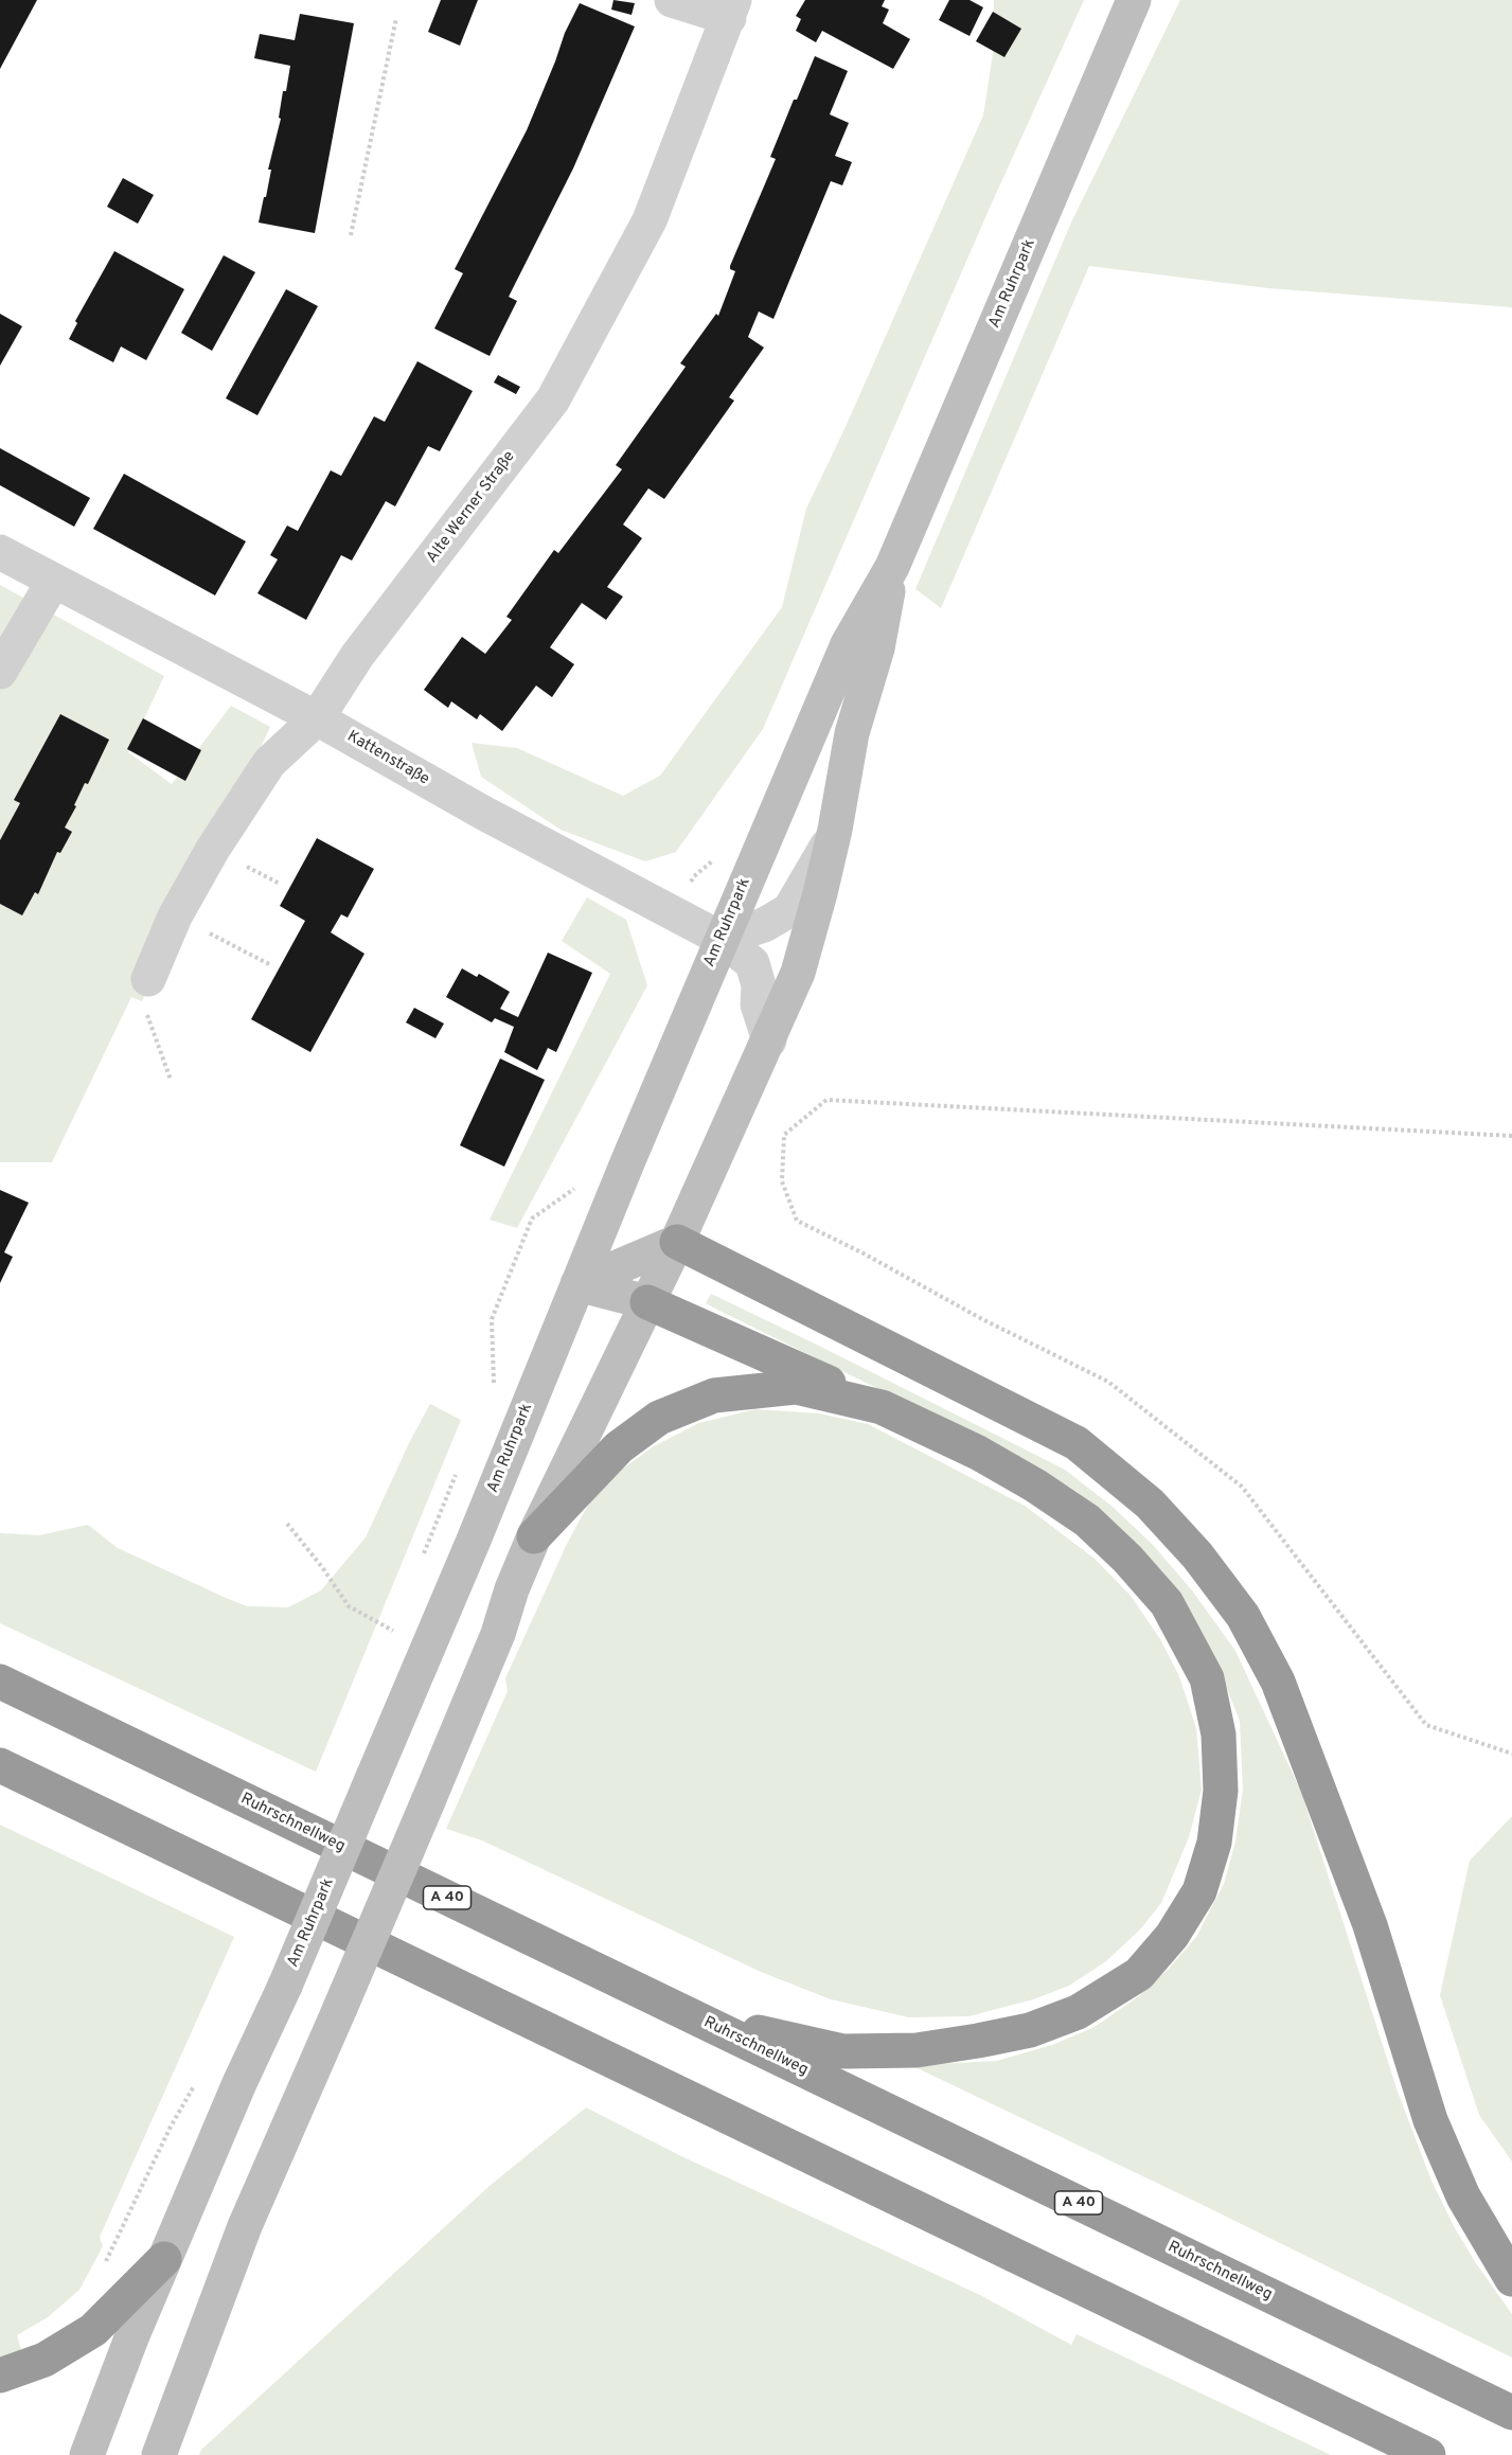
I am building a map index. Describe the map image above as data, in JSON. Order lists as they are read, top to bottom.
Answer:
{
  "streets": {
    "highway": ["Ruhrschnellweg", "A 40"],
    "main road": ["Am Ruhrpark"],
    "street": ["Alte Werner Straße", "Kattenstraße"]
  },
  "crossings": [
    ["Am Ruhrpark", "Kattenstraße"],
    ["Alte Werner Straße", "Kattenstraße"]
  ]
}
